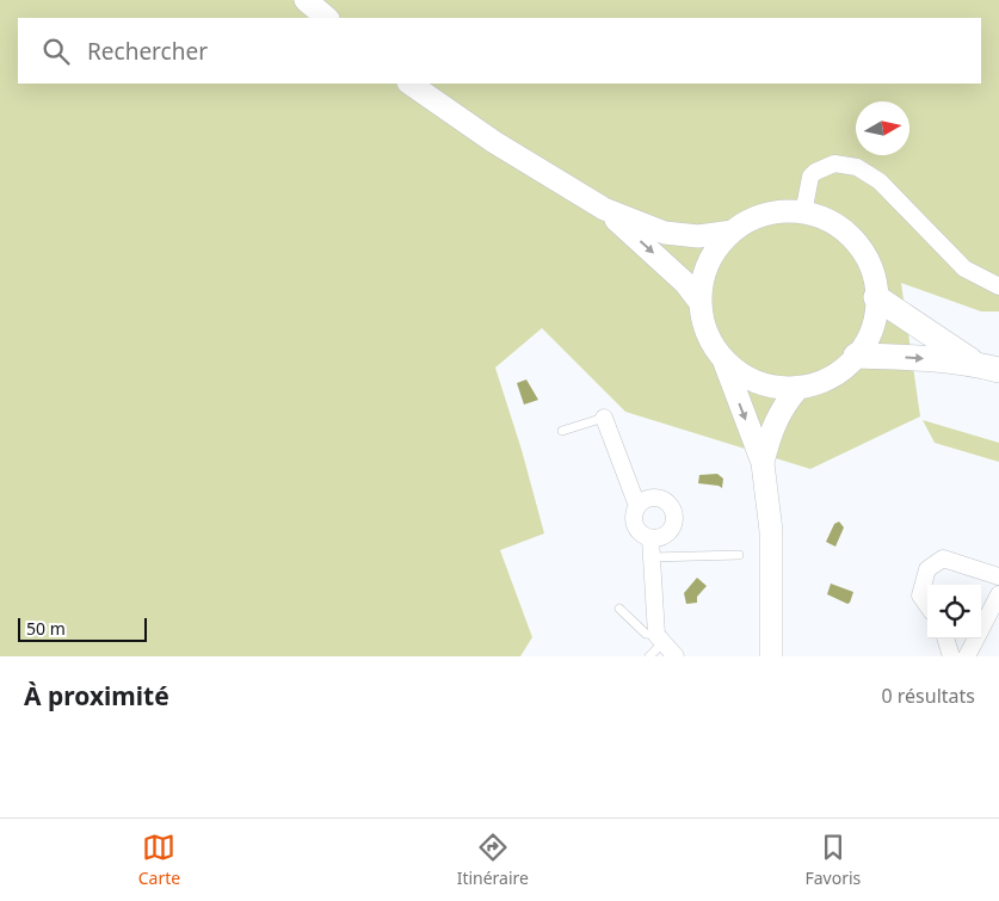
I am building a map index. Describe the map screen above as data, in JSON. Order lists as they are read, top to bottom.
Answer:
{
  "scale_bar": "50 m",
  "north": "right",
  "page": {
    "search": "Rechercher",
    "scale": "50 m",
    "heading": ["À proximité", "0 résultats"],
    "nav": ["Carte", "Itinéraire", "Favoris"]
  }
}
